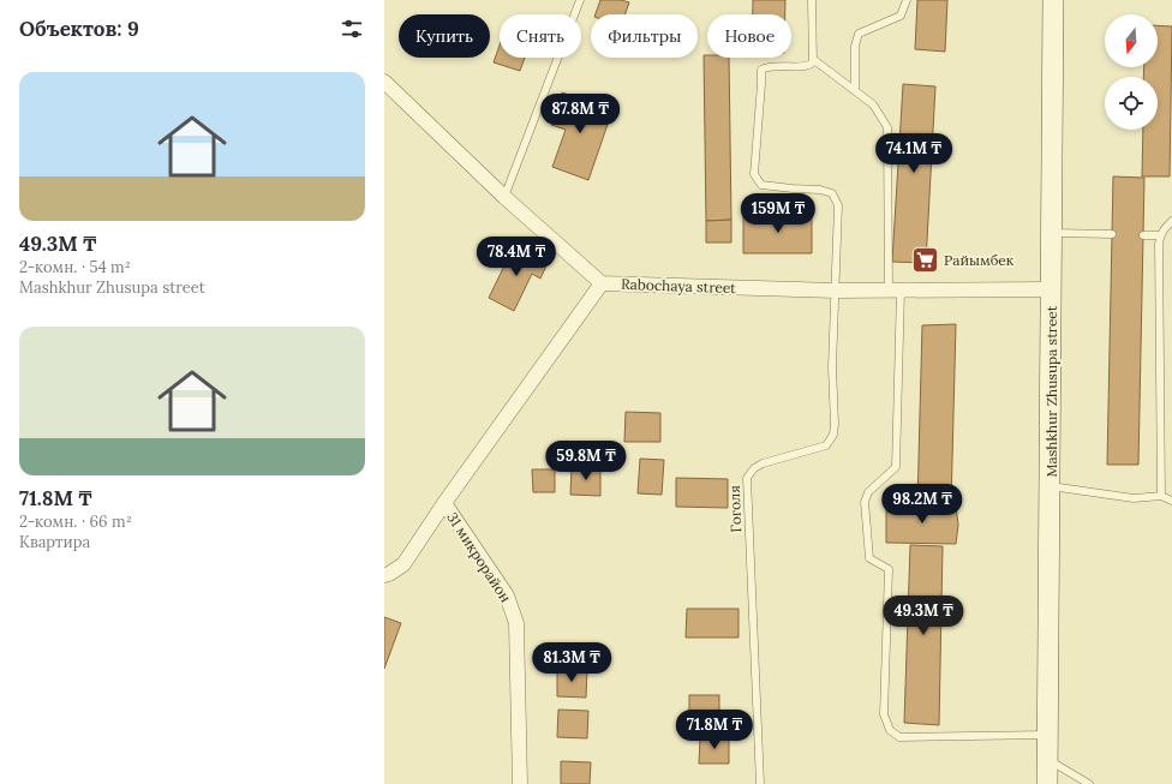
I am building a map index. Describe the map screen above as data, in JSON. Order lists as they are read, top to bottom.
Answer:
{
  "streets": {
    "main road": ["Mashkhur Zhusupa street"],
    "street": ["Rabochaya street", "31 микрорайон"],
    "lane": ["Гоголя"]
  },
  "crossings": [
    ["Rabochaya street", "Mashkhur Zhusupa street"],
    ["Rabochaya street", "Гоголя"]
  ],
  "places": {
    "supermarket": ["Райымбек"]
  },
  "north": "bottom",
  "page": {
    "heading": "Объектов: 9",
    "chip": [
      "Купить",
      "Снять",
      "Фильтры",
      "Новое"
    ],
    "list": [
      {
        "name": "49.3M ₸",
        "note": "2-комн. · 54 m² · Mashkhur Zhusupa street"
      },
      {
        "name": "71.8M ₸",
        "note": "2-комн. · 66 m² · Квартира"
      }
    ],
    "price": [
      "87.8M ₸",
      "74.1M ₸",
      "159M ₸",
      "78.4M ₸",
      "59.8M ₸",
      "98.2M ₸",
      "49.3M ₸",
      "81.3M ₸",
      "71.8M ₸"
    ]
  }
}
